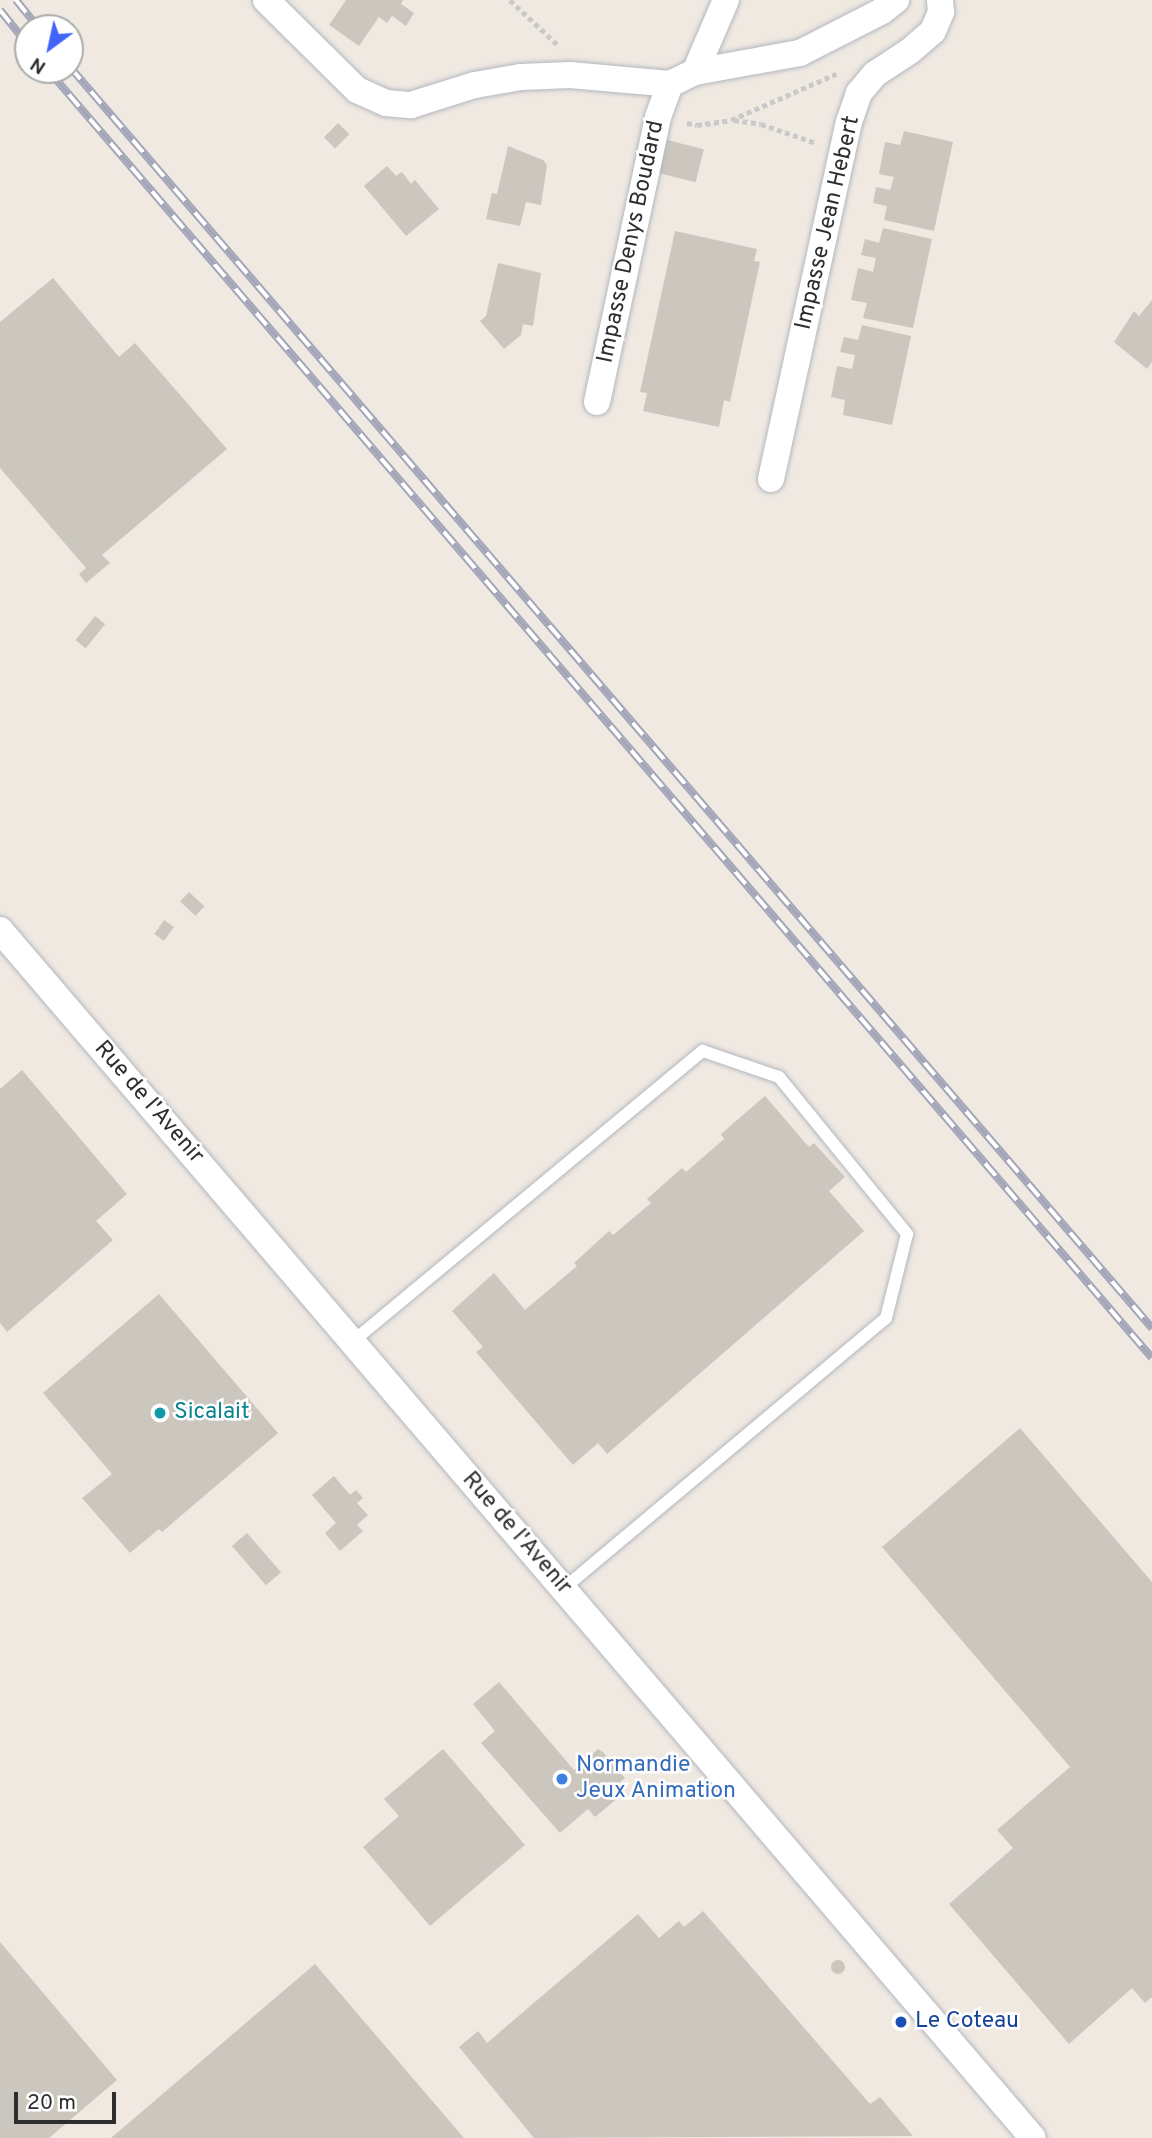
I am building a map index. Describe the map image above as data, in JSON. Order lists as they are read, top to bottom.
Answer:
{
  "streets": {
    "street": ["Impasse Jean Hebert", "Impasse Denys Boudard", "Rue de l'Avenir"]
  },
  "places": ["Sicalait", "Normandie Jeux Animation", "Le Coteau"],
  "scale_bar": "20 m",
  "north": "bottom left"
}
